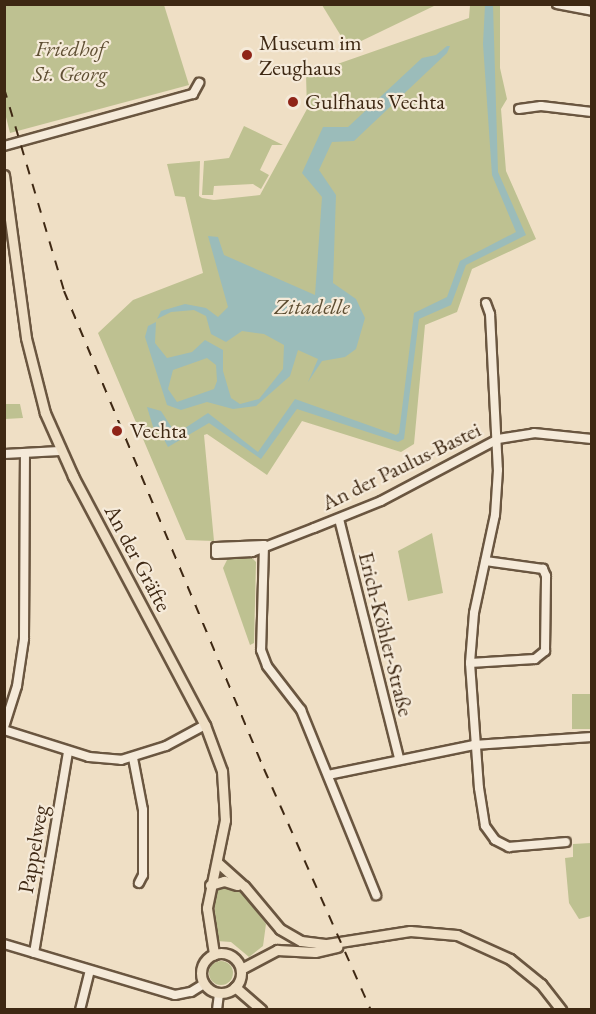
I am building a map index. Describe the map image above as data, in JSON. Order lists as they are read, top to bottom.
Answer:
{
  "streets": {
    "main road": ["An der Gräfte"],
    "street": ["An der Paulus-Bastei", "Erich-Köhler-Straße", "Pappelweg"]
  },
  "crossings": [
    ["An der Paulus-Bastei", "Erich-Köhler-Straße"]
  ],
  "parks": ["Friedhof St. Georg", "Zitadelle"],
  "places": ["Museum im Zeughaus", "Gulfhaus Vechta", "Vechta"]
}
